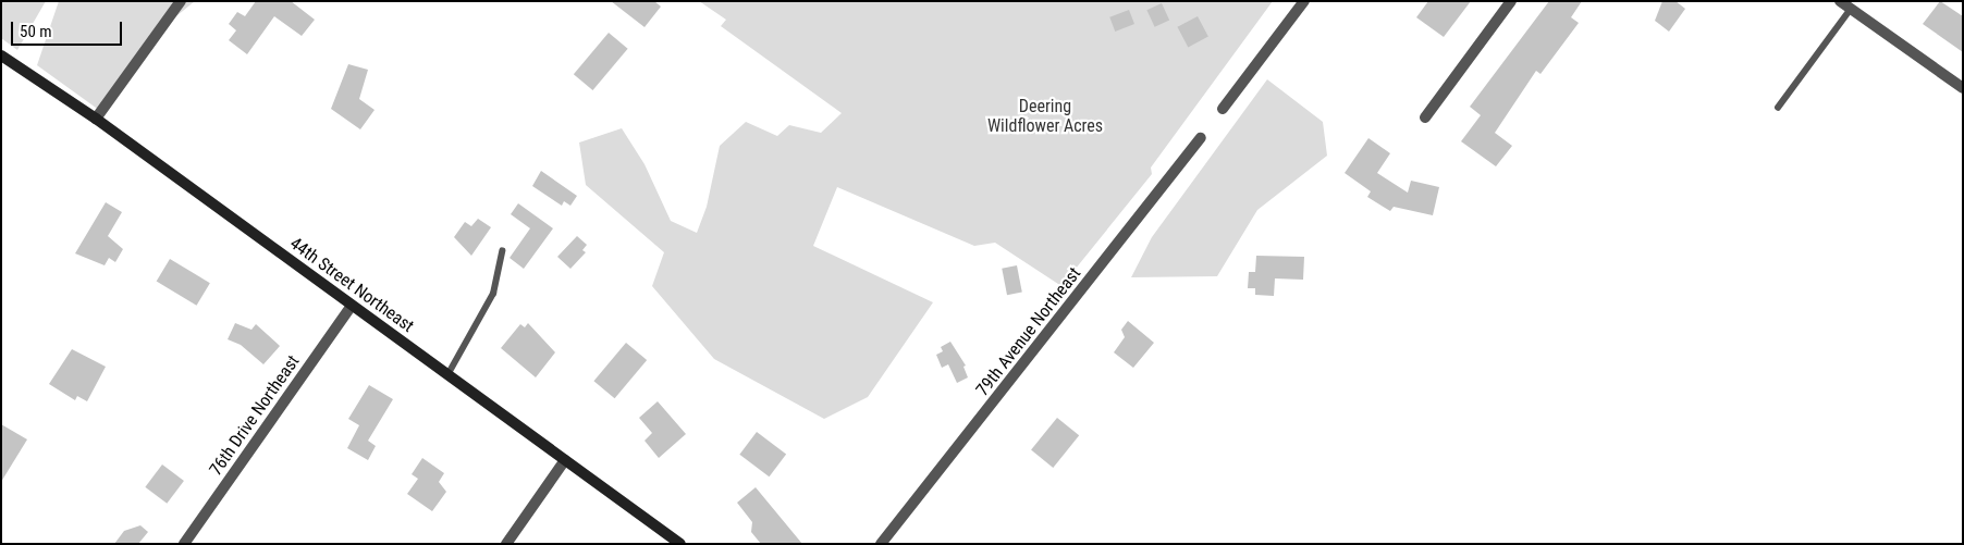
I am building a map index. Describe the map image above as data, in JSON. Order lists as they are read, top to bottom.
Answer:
{
  "streets": {
    "street": ["44th Street Northeast", "79th Avenue Northeast", "76th Drive Northeast"]
  },
  "crossings": [
    ["44th Street Northeast", "76th Drive Northeast"]
  ],
  "parks": ["Deering Wildflower Acres"],
  "scale_bar": "50 m"
}
